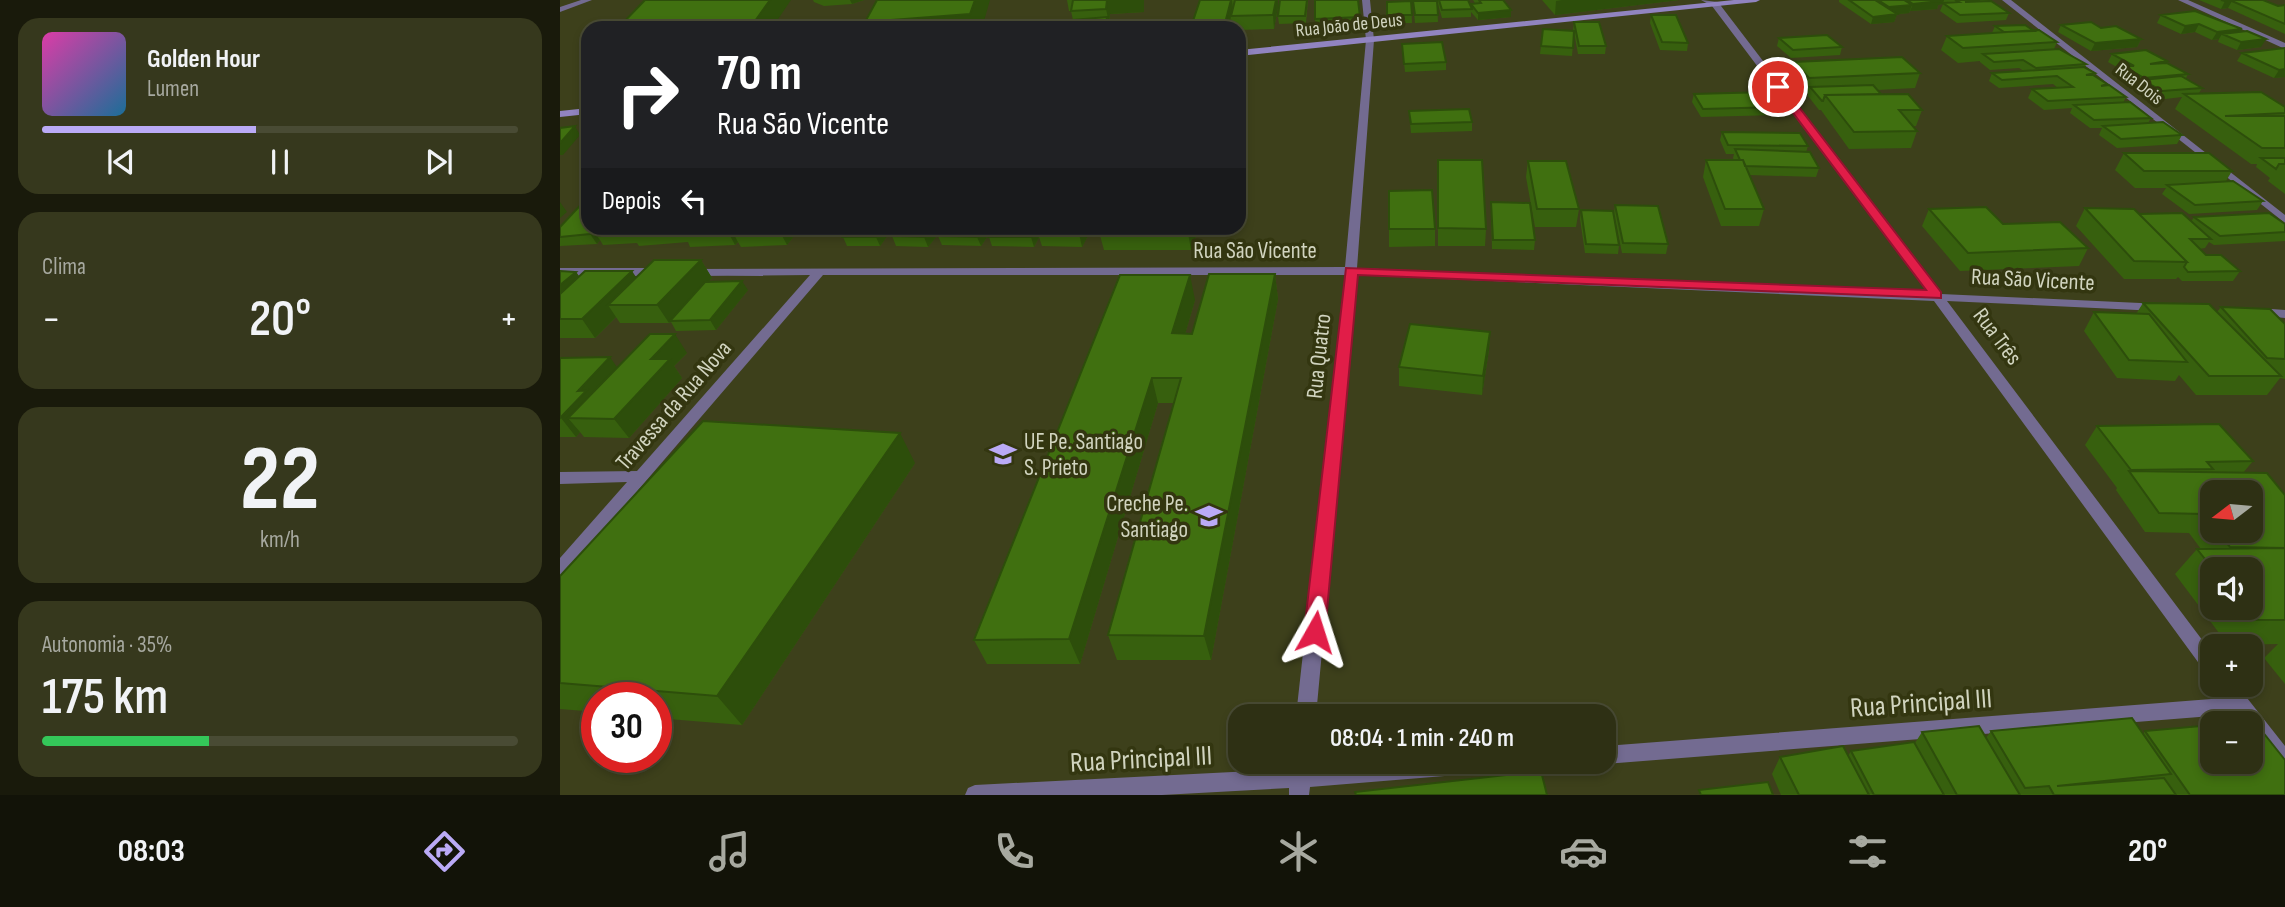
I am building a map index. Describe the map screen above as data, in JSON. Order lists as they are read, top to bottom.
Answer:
{
  "streets": {
    "street": [
      "Rua João de Deus",
      "Rua Dois",
      "Rua São Vicente",
      "Rua Três",
      "Rua Quatro",
      "Travessa da Rua Nova",
      "Rua Principal III"
    ]
  },
  "crossings": [
    ["Rua João de Deus", "Rua Três"],
    ["Rua João de Deus", "Rua Quatro"],
    ["Rua São Vicente", "Rua Três"],
    ["Rua São Vicente", "Rua Quatro"],
    ["Rua São Vicente", "Travessa da Rua Nova"]
  ],
  "places": {
    "school or university": ["UE Pe. Santiago S. Prieto", "Creche Pe. Santiago"]
  },
  "north": "left",
  "page": {
    "turn": ["70 m", "Rua São Vicente"],
    "song": ["Golden Hour", "Lumen"],
    "then": "Depois",
    "tile": [
      "Clima",
      ["22", "km/h"],
      ["Autonomia · 35%", "175 km"]
    ],
    "heat": ["−", "20°", "+"],
    "map_buttons": ["+", "−"],
    "limit": "30",
    "trip": "08:04 · 1 min · 240 m",
    "tabs": ["08:03", "20°"]
  }
}
